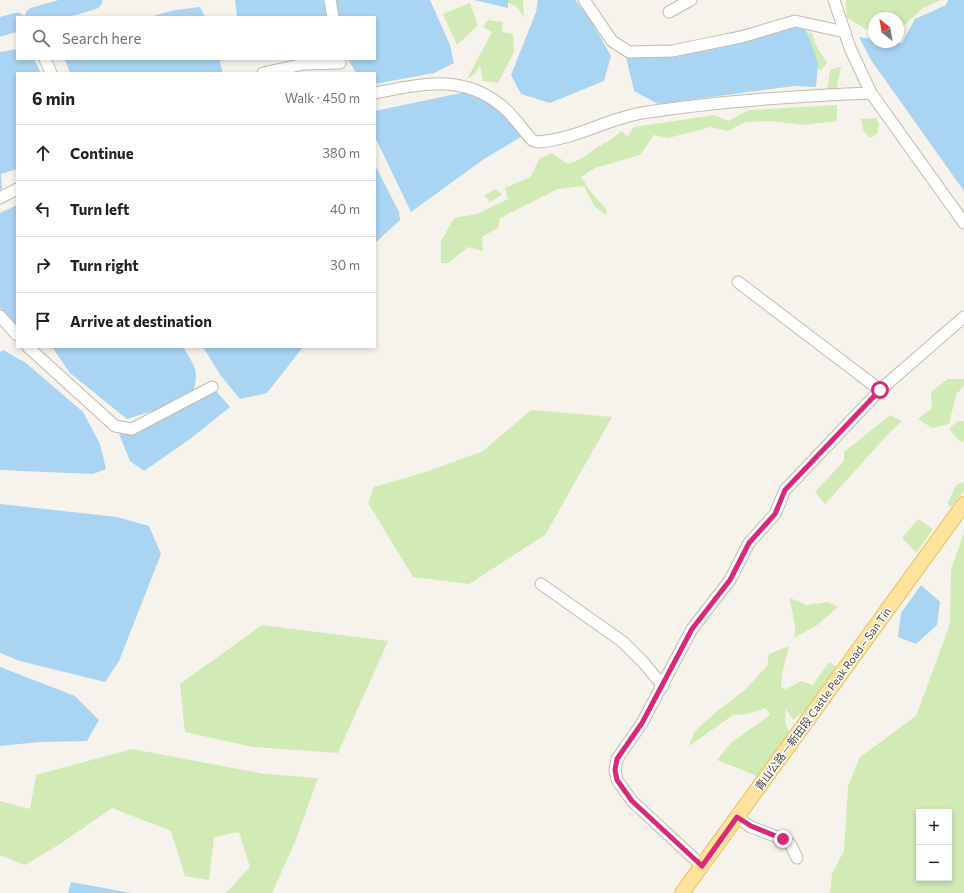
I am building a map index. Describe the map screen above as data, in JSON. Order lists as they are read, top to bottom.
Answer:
{
  "streets": {
    "main road": ["青山公路－新田段 Castle Peak Road – San Tin"]
  },
  "north": "top left",
  "page": {
    "search": "Search here",
    "heading": ["6 min", "Walk · 450 m"],
    "list": [
      ["Continue", "380 m"],
      ["Turn left", "40 m"],
      ["Turn right", "30 m"],
      "Arrive at destination"
    ],
    "map_buttons": ["+", "−"]
  }
}
